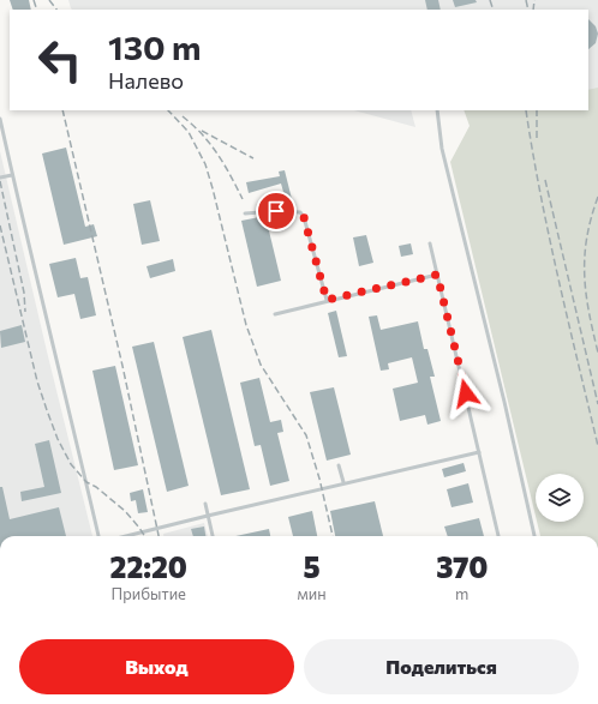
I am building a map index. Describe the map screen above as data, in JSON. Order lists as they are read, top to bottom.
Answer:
{
  "page": {
    "turn": ["130 m", "Налево"],
    "eta": [
      "22:20",
      "Прибытие",
      "5",
      "мин",
      "370",
      "m"
    ],
    "buttons": ["Выход", "Поделиться"]
  }
}
